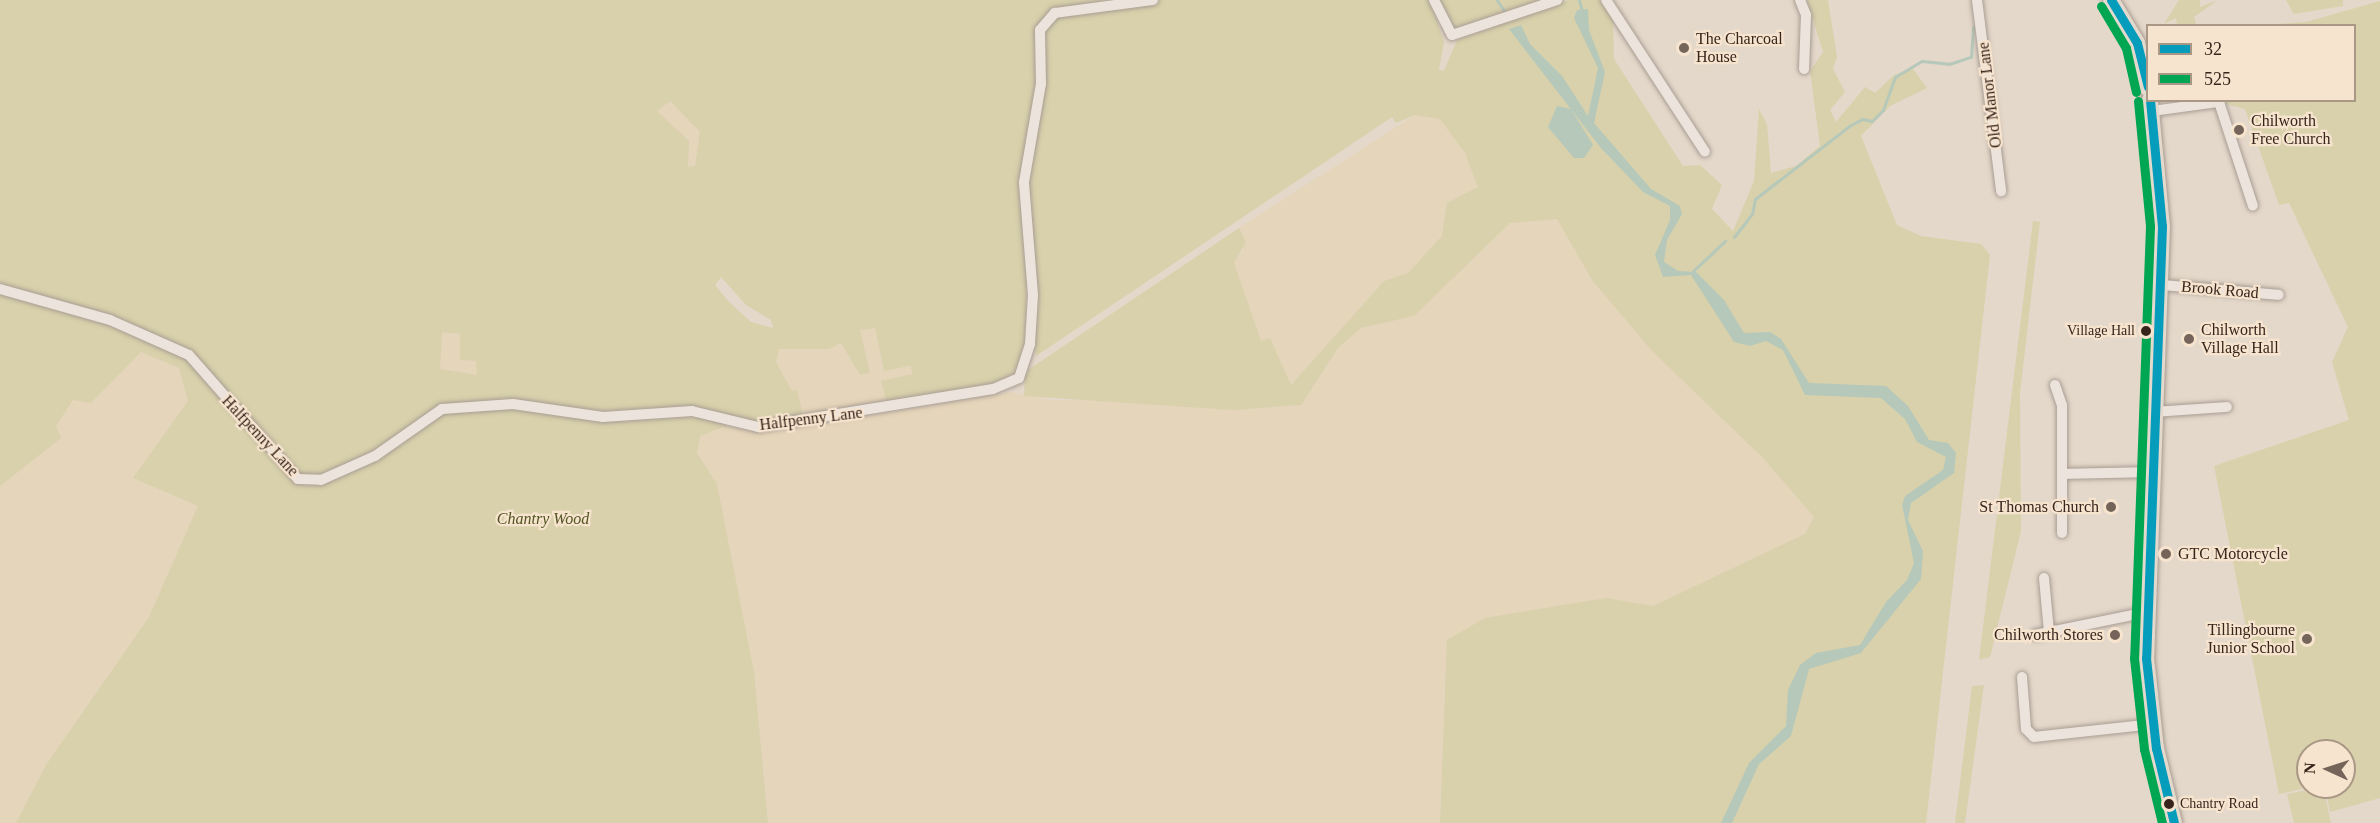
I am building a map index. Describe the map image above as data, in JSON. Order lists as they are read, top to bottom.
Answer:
{
  "streets": {
    "street": ["Old Manor Lane", "Brook Road", "Halfpenny Lane"]
  },
  "parks": ["Chantry Wood"],
  "places": [
    "The Charcoal House",
    "Chilworth Free Church",
    "Village Hall",
    "Chilworth Village Hall",
    "St Thomas Church",
    "GTC Motorcycle",
    "Chilworth Stores",
    "Tillingbourne Junior School",
    "Chantry Road"
  ],
  "lines": ["transit line 32", "transit line 525"],
  "legend": ["32", "525"],
  "north": "left"
}
